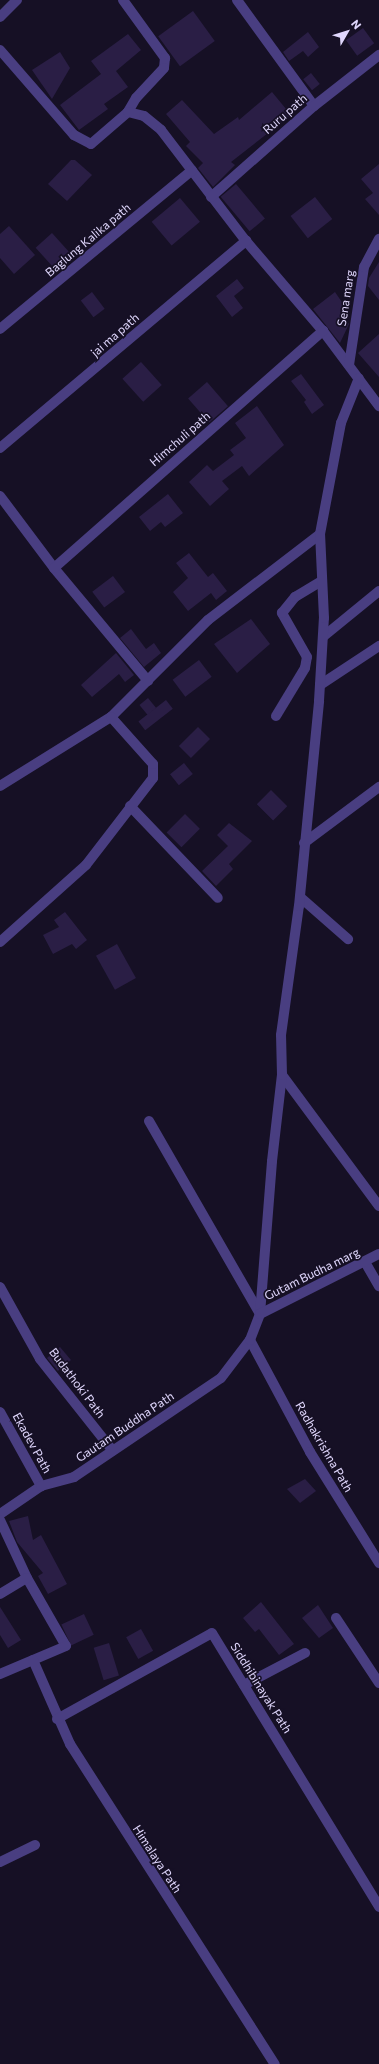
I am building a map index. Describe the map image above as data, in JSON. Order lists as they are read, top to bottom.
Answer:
{
  "streets": {
    "street": [
      "Ruru path",
      "Baglung Kalika path",
      "Sena marg",
      "jai ma path",
      "Himchuli path",
      "Gutam Budha marg",
      "Budathoki Path",
      "Gautam Buddha Path",
      "Ekadev Path",
      "Radhakrishna Path",
      "Siddhibinayak Path",
      "Himalaya Path"
    ]
  },
  "crossings": [
    ["Gutam Budha marg", "Gautam Buddha Path"],
    ["Gutam Budha marg", "Radhakrishna Path"],
    ["Budathoki Path", "Gautam Buddha Path"],
    ["Gautam Buddha Path", "Ekadev Path"],
    ["Gautam Buddha Path", "Radhakrishna Path"],
    ["Siddhibinayak Path", "Himalaya Path"]
  ],
  "north": "top right"
}
